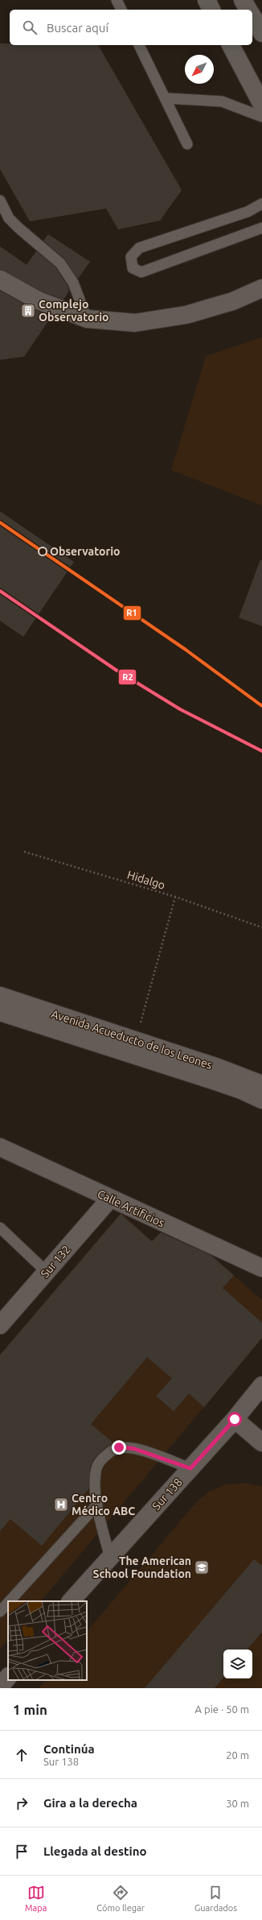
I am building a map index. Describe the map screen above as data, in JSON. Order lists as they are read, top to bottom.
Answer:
{
  "streets": {
    "street": [
      "Avenida Acueducto de los Leones",
      "Calle Artificios",
      "Sur 132",
      "Sur 138"
    ],
    "path": ["Hidalgo"]
  },
  "crossings": [
    ["Calle Artificios", "Sur 132"]
  ],
  "places": {
    "building": ["Complejo Observatorio"],
    "other": ["Observatorio"],
    "hospital": ["Centro Médico ABC"],
    "school or university": ["The American School Foundation"]
  },
  "lines": ["transit line R1", "transit line R2"],
  "north": "bottom left",
  "page": {
    "search": "Buscar aquí",
    "heading": ["1 min", "A pie · 50 m"],
    "list": [
      ["Continúa", "Sur 138", "20 m"],
      ["Gira a la derecha", "30 m"],
      "Llegada al destino"
    ],
    "nav": ["Mapa", "Cómo llegar", "Guardados"]
  }
}
